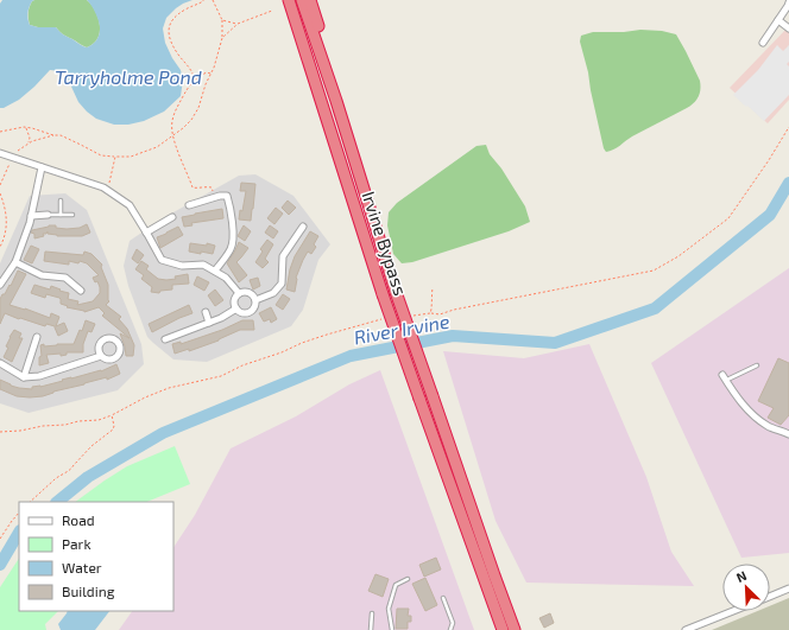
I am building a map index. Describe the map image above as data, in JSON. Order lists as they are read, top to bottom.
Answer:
{
  "streets": {
    "highway": ["Irvine Bypass"]
  },
  "water": ["Tarryholme Pond", "River Irvine"],
  "legend": [
    "Road",
    "Park",
    "Water",
    "Building"
  ],
  "north": "top left"
}
